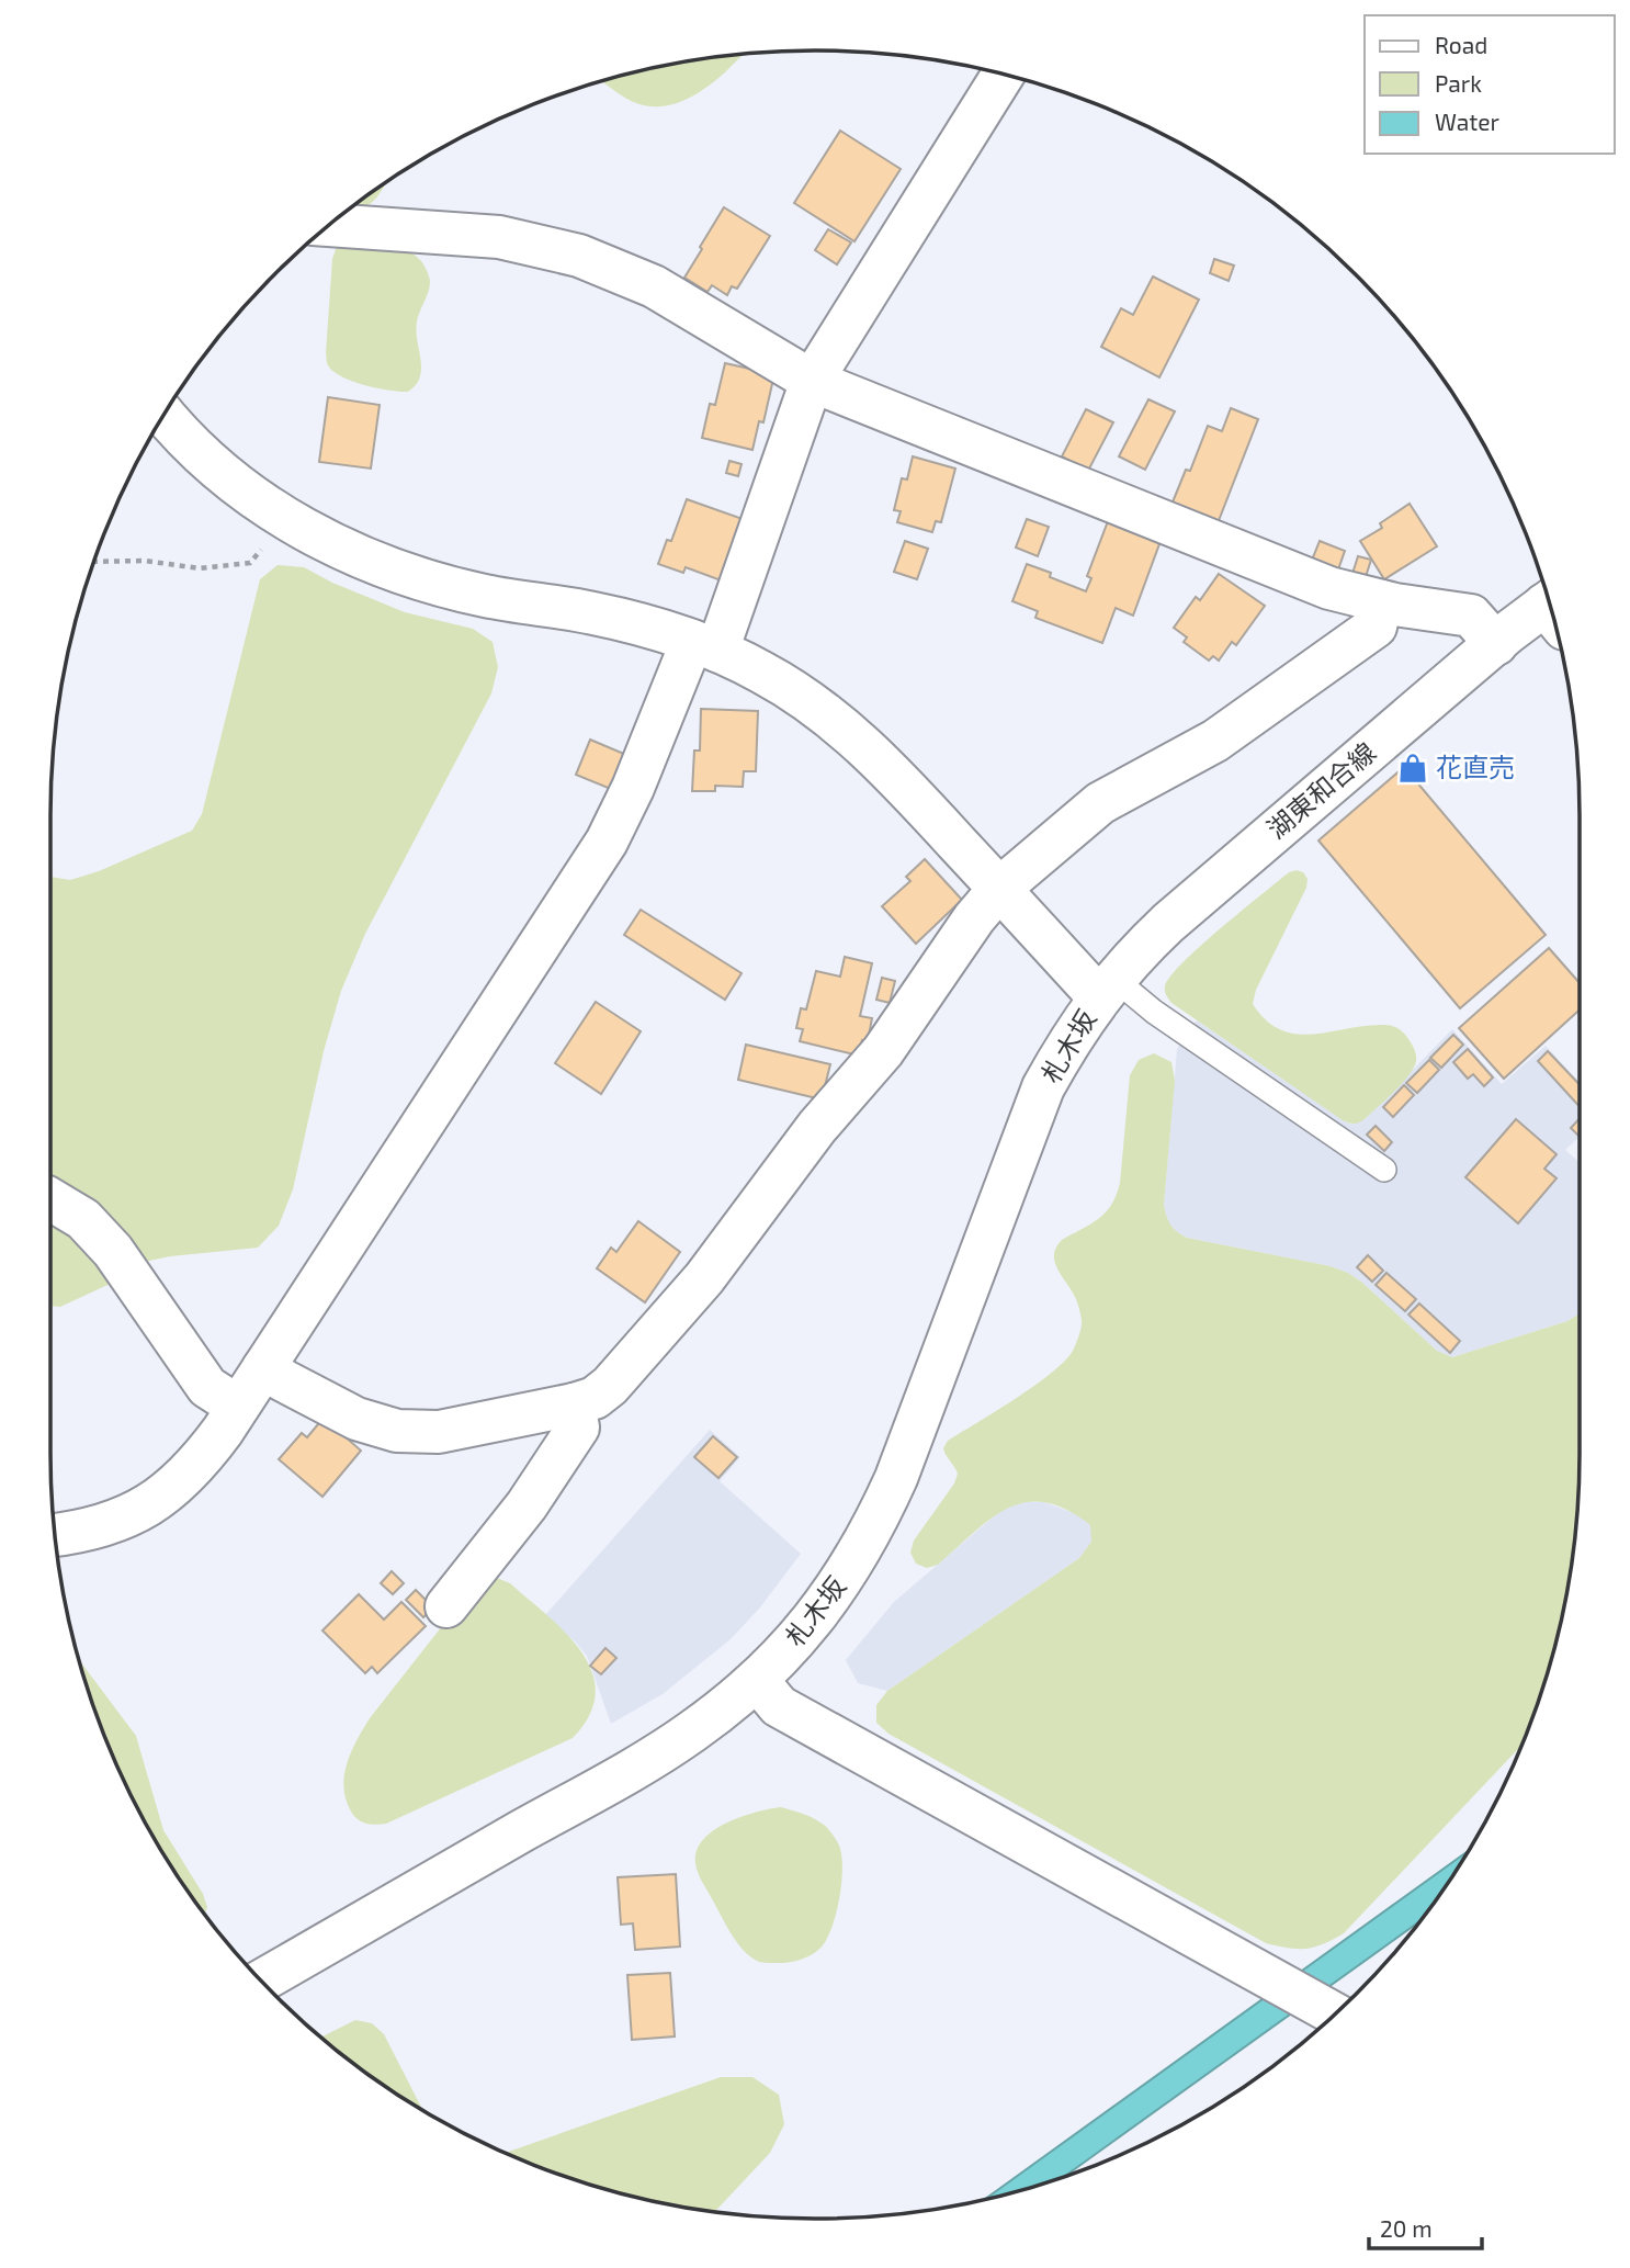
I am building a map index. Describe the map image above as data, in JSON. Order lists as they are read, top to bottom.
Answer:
{
  "streets": {
    "street": ["湖東和合線", "札木坂"]
  },
  "crossings": [
    ["湖東和合線", "札木坂"]
  ],
  "places": {
    "shop": ["花直売"]
  },
  "legend": ["Road", "Park", "Water"],
  "scale_bar": "20 m"
}
